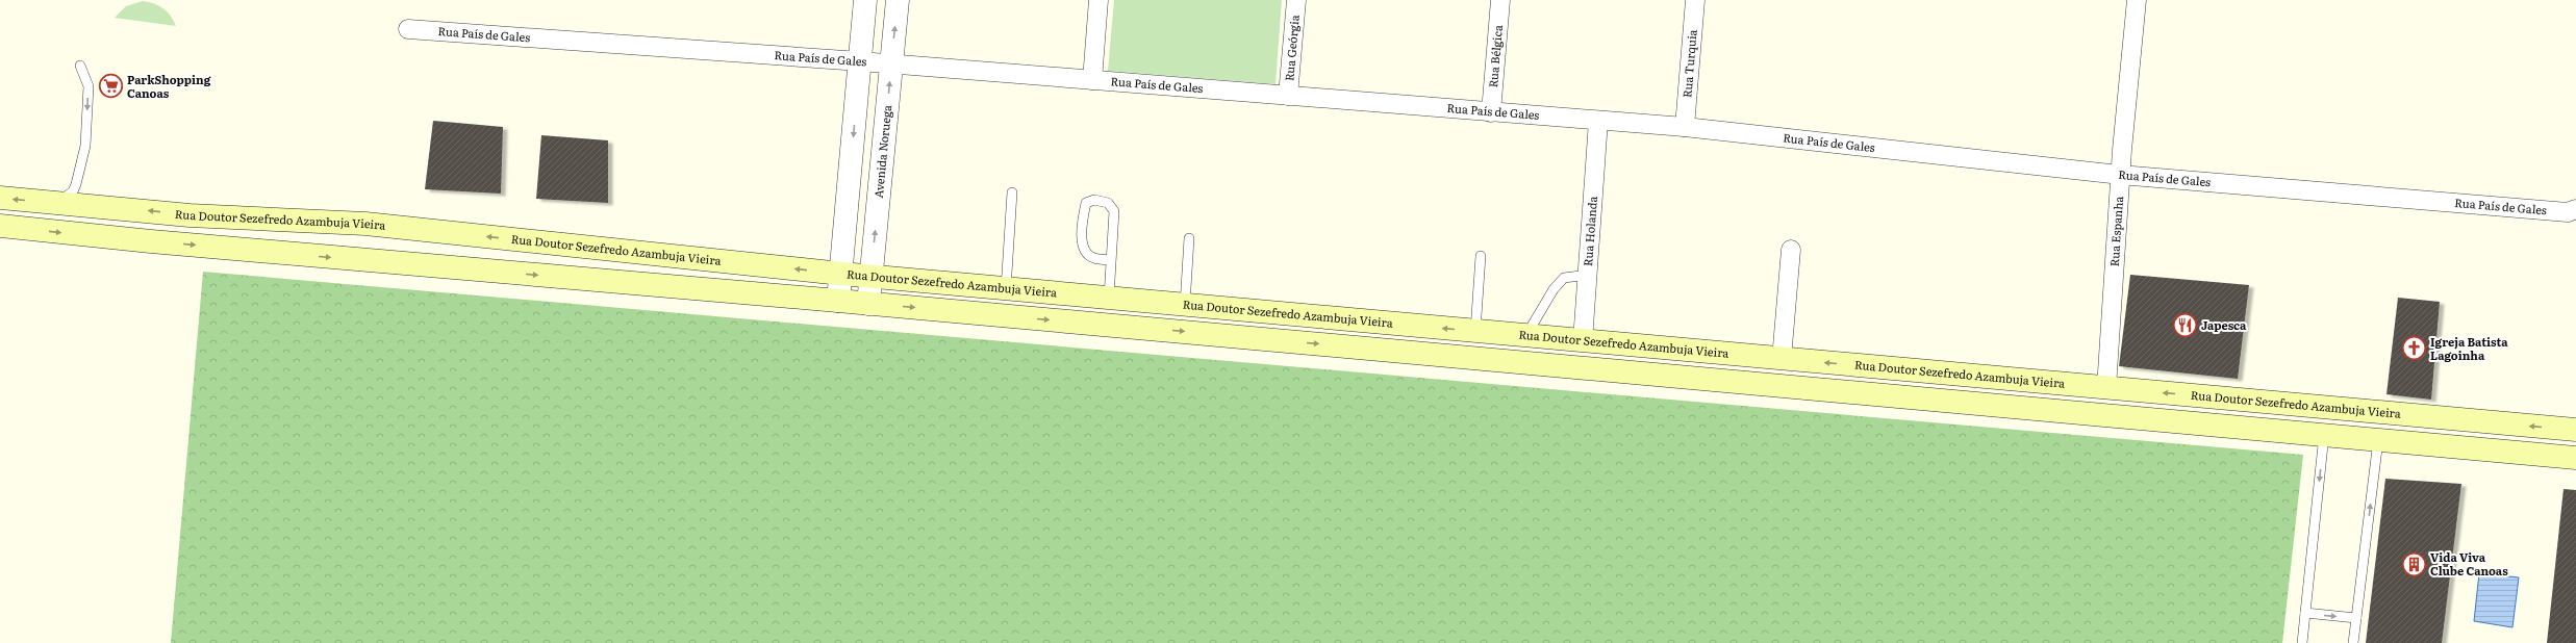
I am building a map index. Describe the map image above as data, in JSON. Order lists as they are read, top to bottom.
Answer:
{
  "streets": {
    "main road": ["Rua Doutor Sezefredo Azambuja Vieira"],
    "street": [
      "Rua País de Gales",
      "Rua Geórgia",
      "Rua Bélgica",
      "Rua Turquia",
      "Avenida Noruega",
      "Rua Holanda",
      "Rua Espanha"
    ]
  },
  "crossings": [
    ["Rua País de Gales", "Rua Geórgia"],
    ["Rua País de Gales", "Rua Bélgica"],
    ["Rua País de Gales", "Rua Turquia"],
    ["Rua País de Gales", "Avenida Noruega"],
    ["Rua País de Gales", "Rua Holanda"],
    ["Rua País de Gales", "Rua Espanha"],
    ["Avenida Noruega", "Rua Doutor Sezefredo Azambuja Vieira"],
    ["Rua Doutor Sezefredo Azambuja Vieira", "Rua Holanda"],
    ["Rua Doutor Sezefredo Azambuja Vieira", "Rua Espanha"]
  ],
  "places": {
    "supermarket": ["ParkShopping Canoas"],
    "restaurant": ["Japesca"],
    "church": ["Igreja Batista Lagoinha"],
    "building": ["Vida Viva Clube Canoas"]
  }
}
